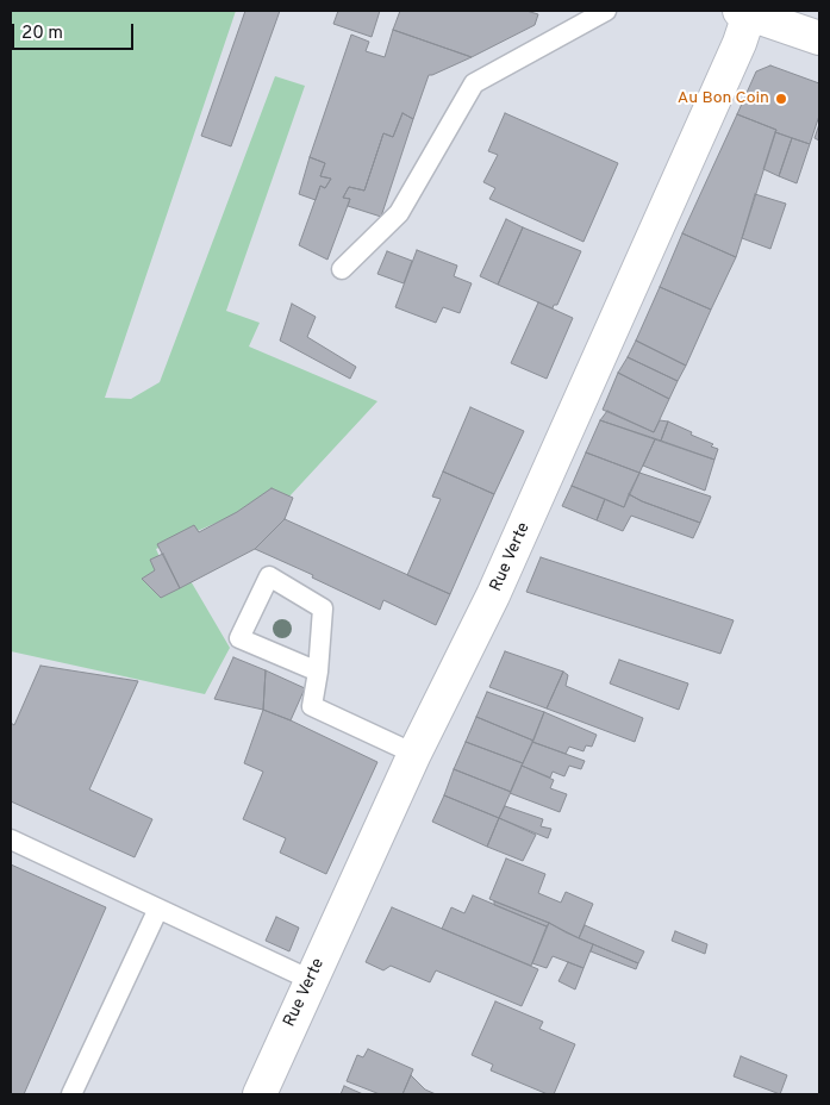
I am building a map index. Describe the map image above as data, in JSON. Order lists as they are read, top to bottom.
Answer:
{
  "streets": {
    "street": ["Rue Verte"]
  },
  "places": ["Au Bon Coin"],
  "scale_bar": "20 m"
}
